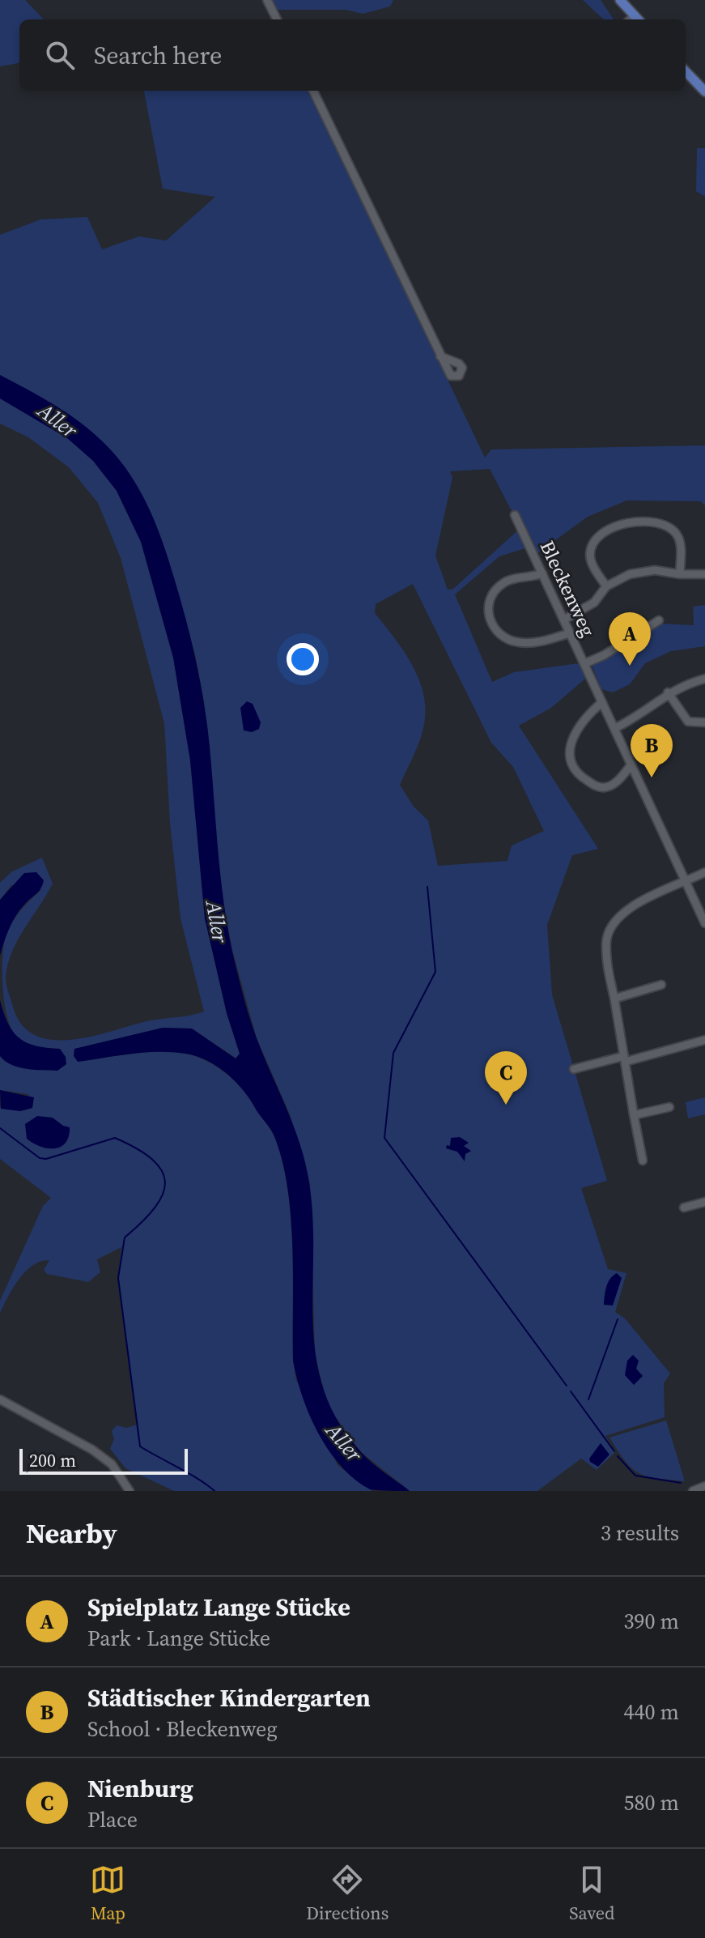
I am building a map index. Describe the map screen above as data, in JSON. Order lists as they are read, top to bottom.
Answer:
{
  "streets": {
    "street": ["Bleckenweg"]
  },
  "water": ["Aller"],
  "scale_bar": "200 m",
  "page": {
    "search": "Search here",
    "pins": ["A", "B", "C"],
    "scale": "200 m",
    "heading": ["Nearby", "3 results"],
    "list": [
      {
        "mark": "A",
        "name": "Spielplatz Lange Stücke",
        "note": "Park · Lange Stücke",
        "value": "390 m"
      },
      {
        "mark": "B",
        "name": "Städtischer Kindergarten",
        "note": "School · Bleckenweg",
        "value": "440 m"
      },
      {
        "mark": "C",
        "name": "Nienburg",
        "note": "Place",
        "value": "580 m"
      }
    ],
    "nav": ["Map", "Directions", "Saved"]
  }
}
